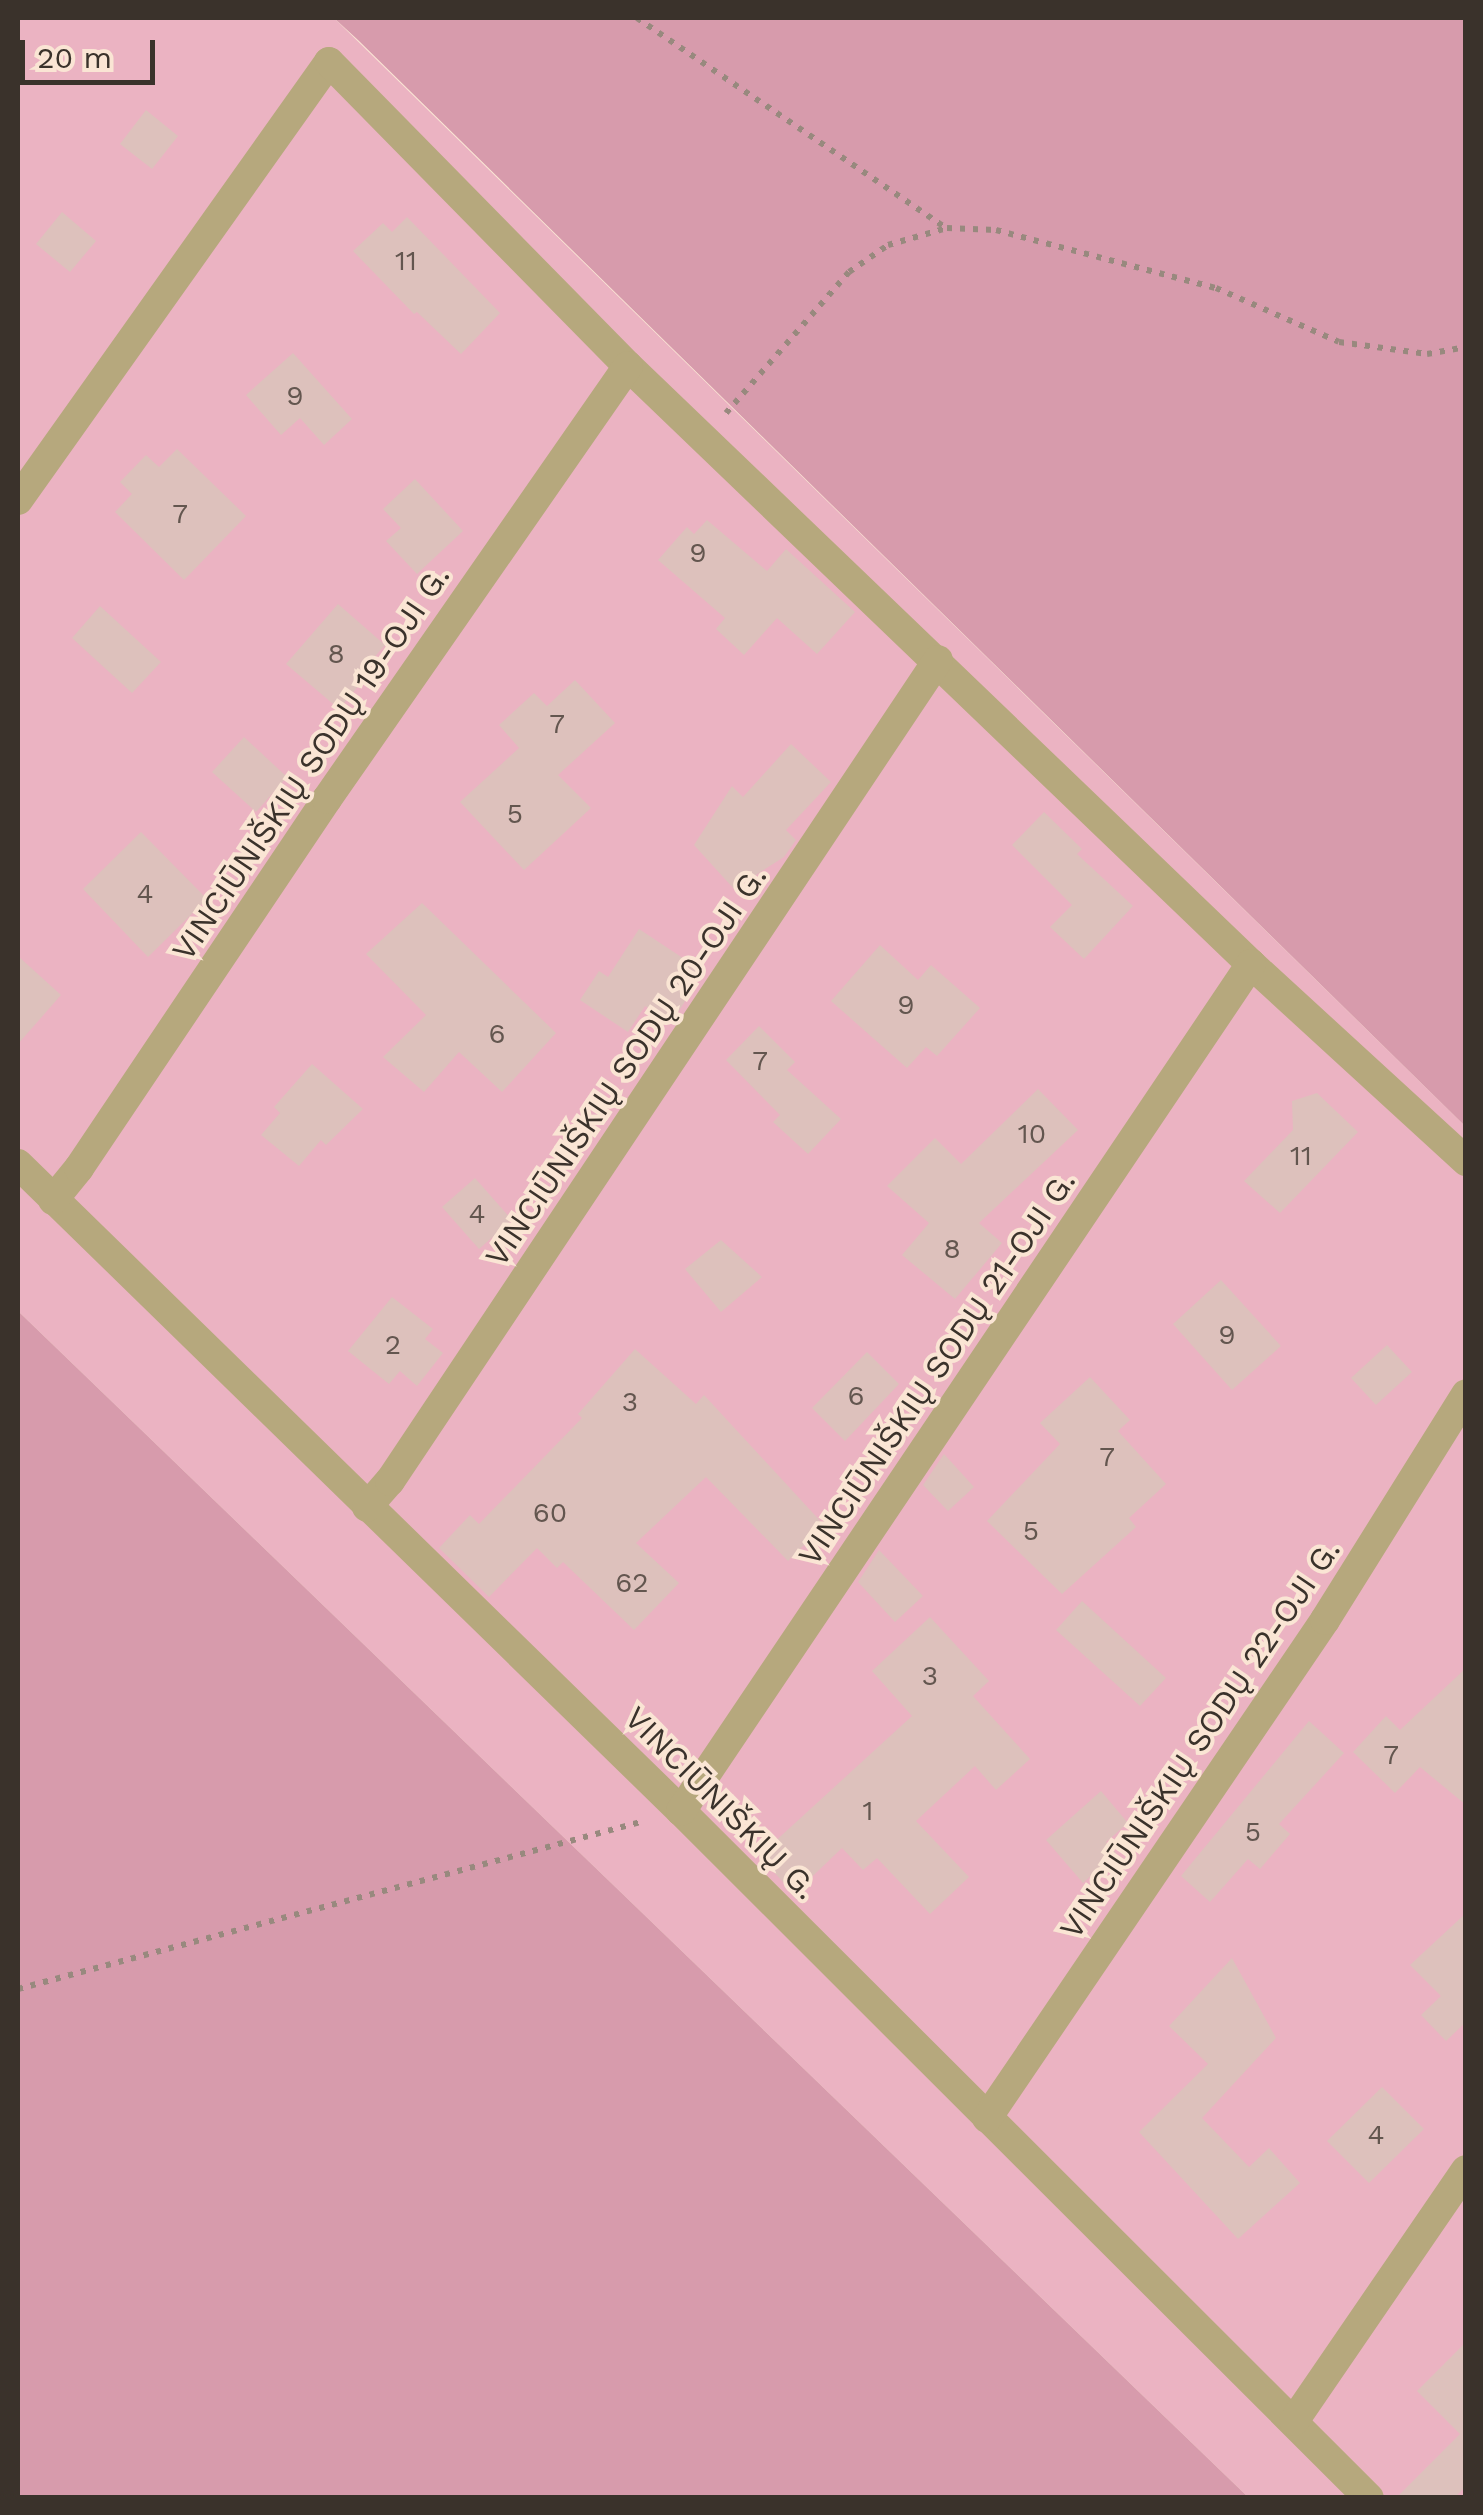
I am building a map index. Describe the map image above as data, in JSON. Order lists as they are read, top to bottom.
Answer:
{
  "streets": {
    "street": [
      "VINCIŪNIŠKIŲ SODŲ 19-OJI G.",
      "VINCIŪNIŠKIŲ SODŲ 20-OJI G.",
      "VINCIŪNIŠKIŲ SODŲ 21-OJI G.",
      "VINCIŪNIŠKIŲ SODŲ 22-OJI G.",
      "VINCIŪNIŠKIŲ G."
    ]
  },
  "crossings": [
    ["VINCIŪNIŠKIŲ SODŲ 19-OJI G.", "VINCIŪNIŠKIŲ G."],
    ["VINCIŪNIŠKIŲ SODŲ 20-OJI G.", "VINCIŪNIŠKIŲ G."],
    ["VINCIŪNIŠKIŲ SODŲ 21-OJI G.", "VINCIŪNIŠKIŲ G."],
    ["VINCIŪNIŠKIŲ SODŲ 22-OJI G.", "VINCIŪNIŠKIŲ G."]
  ],
  "house_numbers": [
    "11",
    "9",
    "7",
    "9",
    "8",
    "7",
    "5",
    "4",
    "9",
    "6",
    "7",
    "10",
    "11",
    "4",
    "8",
    "9",
    "2",
    "6",
    "3",
    "7",
    "60",
    "5",
    "62",
    "3",
    "7",
    "1",
    "5",
    "4"
  ],
  "scale_bar": "20 m"
}
